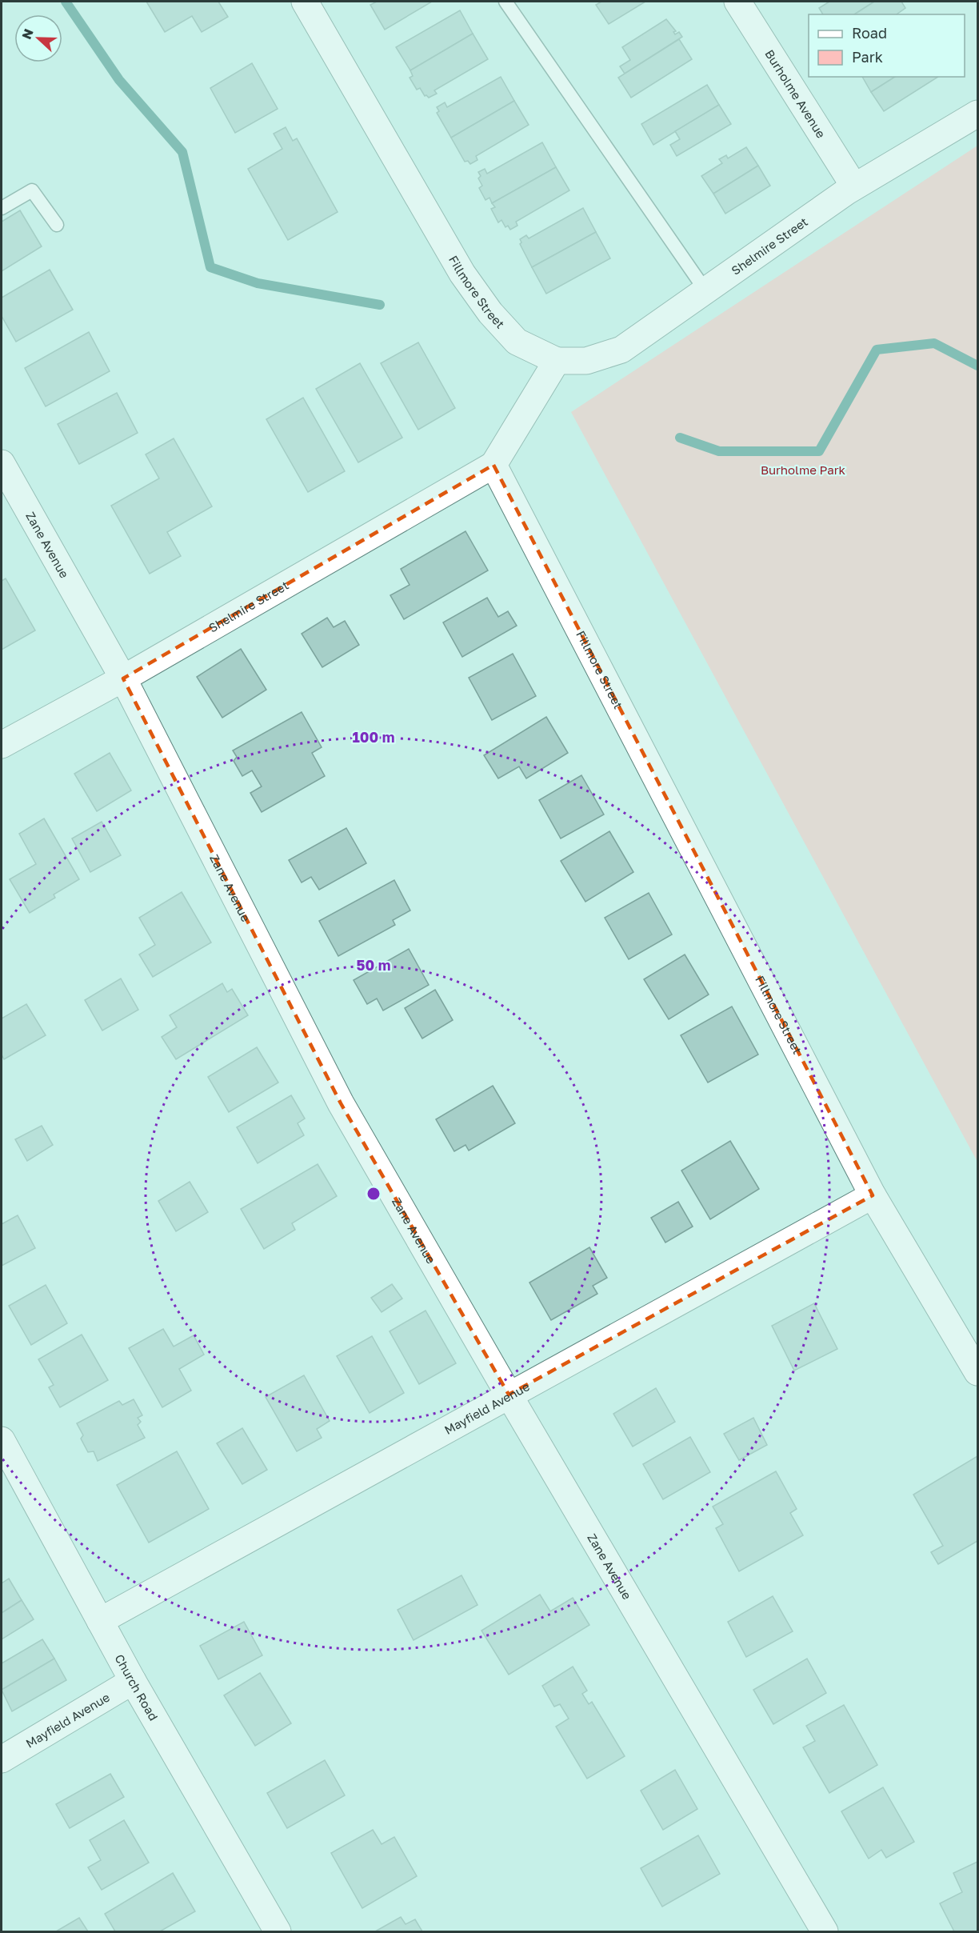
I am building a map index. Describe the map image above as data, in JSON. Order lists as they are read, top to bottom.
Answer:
{
  "streets": {
    "street": [
      "Burholme Avenue",
      "Shelmire Street",
      "Fillmore Street",
      "Zane Avenue",
      "Mayfield Avenue",
      "Church Road"
    ]
  },
  "crossings": [
    ["Burholme Avenue", "Shelmire Street"],
    ["Shelmire Street", "Fillmore Street"],
    ["Shelmire Street", "Zane Avenue"],
    ["Fillmore Street", "Mayfield Avenue"],
    ["Zane Avenue", "Mayfield Avenue"],
    ["Mayfield Avenue", "Church Road"]
  ],
  "parks": ["Burholme Park"],
  "legend": ["Road", "Park"],
  "north": "left",
  "rings": ["100 m", "50 m"]
}
